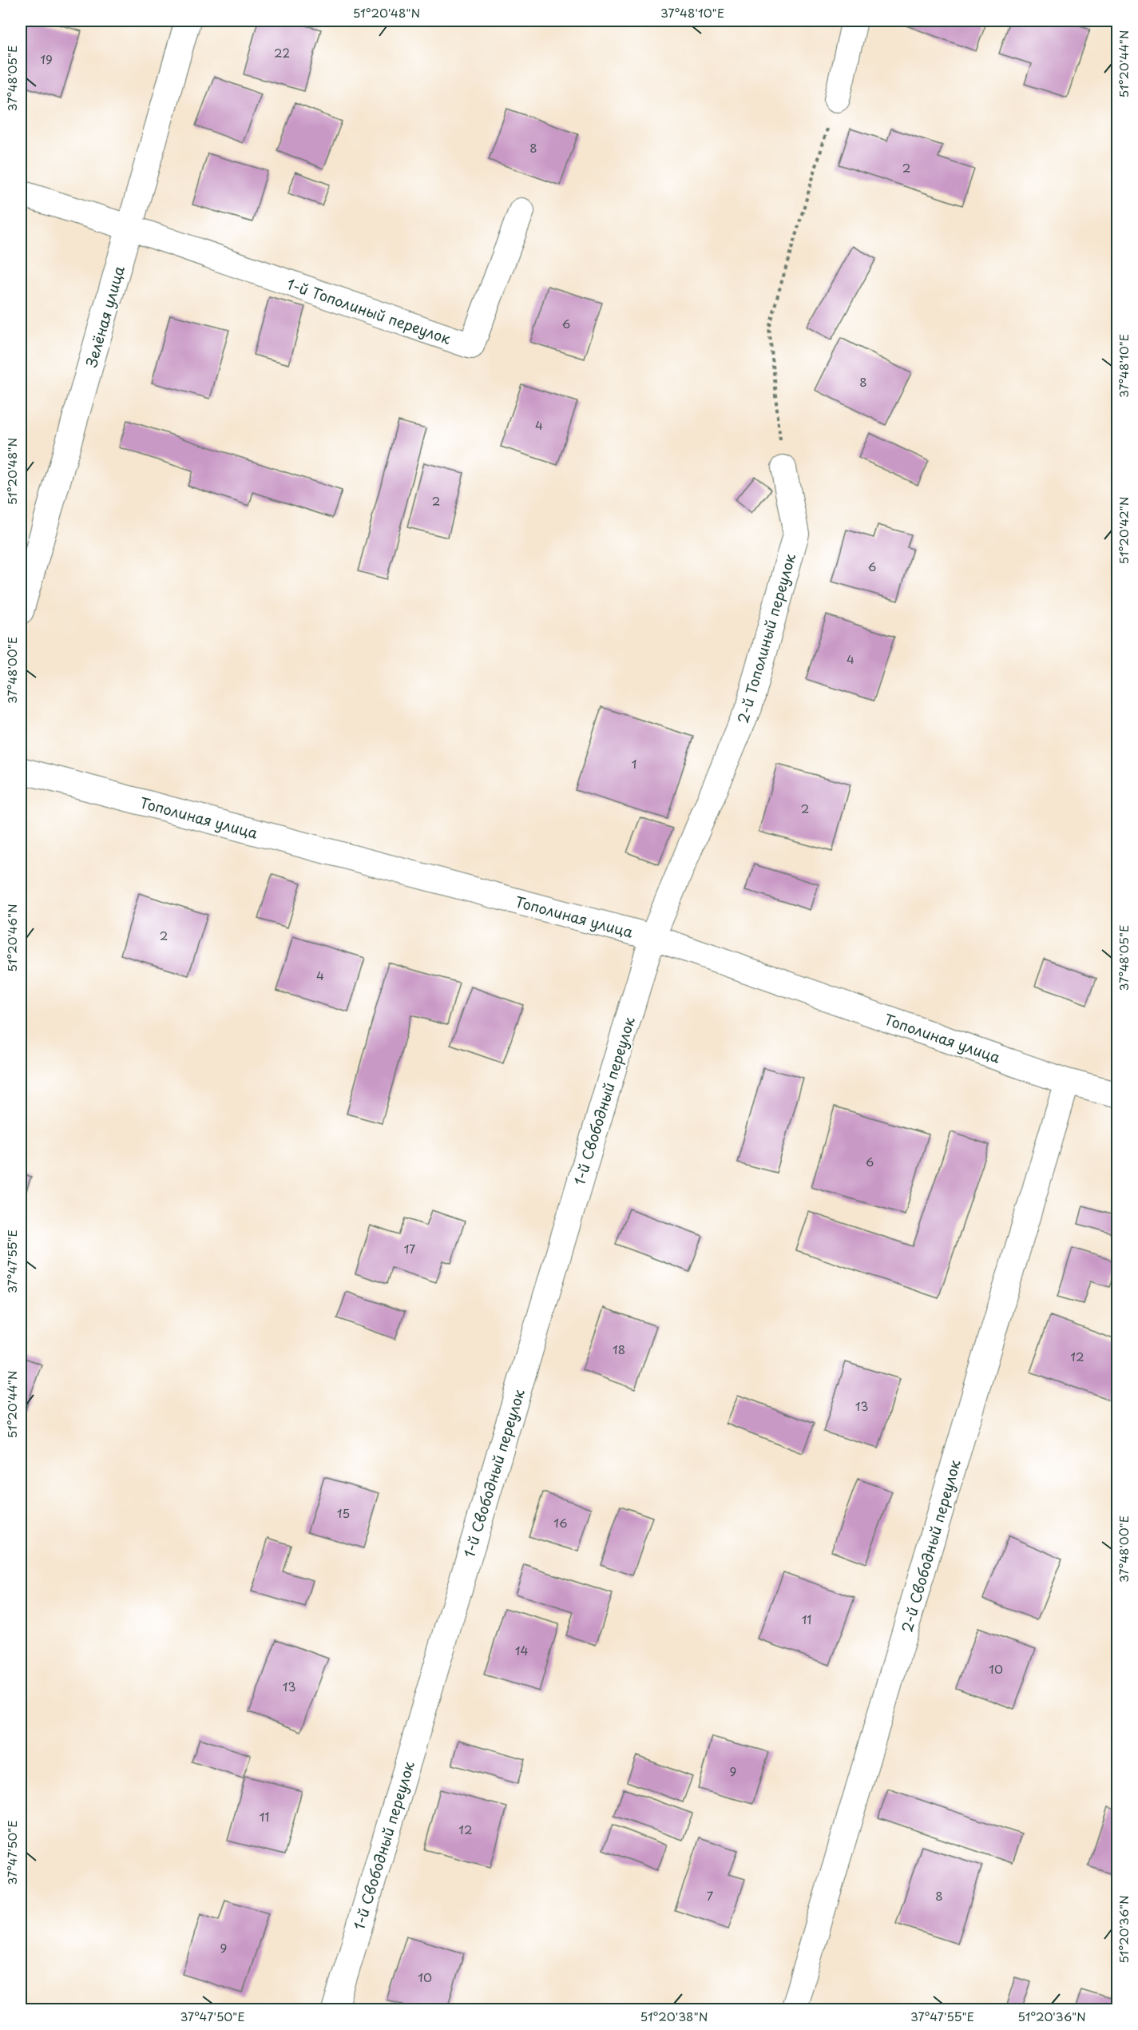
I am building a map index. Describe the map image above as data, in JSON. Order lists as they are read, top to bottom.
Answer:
{
  "streets": {
    "street": [
      "1-й Тополиный переулок",
      "Зелёная улица",
      "2-й Тополиный переулок",
      "Тополиная улица",
      "1-й Свободный переулок",
      "2-й Свободный переулок"
    ]
  },
  "crossings": [
    ["1-й Тополиный переулок", "Зелёная улица"],
    ["2-й Тополиный переулок", "Тополиная улица"],
    ["2-й Тополиный переулок", "1-й Свободный переулок"],
    ["Тополиная улица", "1-й Свободный переулок"],
    ["Тополиная улица", "2-й Свободный переулок"]
  ],
  "house_numbers": [
    "22",
    "19",
    "8",
    "2",
    "6",
    "8",
    "4",
    "2",
    "6",
    "4",
    "1",
    "2",
    "2",
    "4",
    "6",
    "17",
    "18",
    "12",
    "13",
    "15",
    "16",
    "11",
    "14",
    "10",
    "13",
    "9",
    "11",
    "12",
    "7",
    "8",
    "9",
    "10"
  ],
  "coordinates": [
    "51°20'48\"N",
    "37°48'10\"E",
    "51°20'44\"N",
    "37°48'05\"E",
    "51°20'42\"N",
    "37°48'00\"E",
    "51°20'46\"N",
    "37°47'55\"E",
    "37°47'50\"E",
    "51°20'36\"N",
    "51°20'38\"N"
  ]
}
